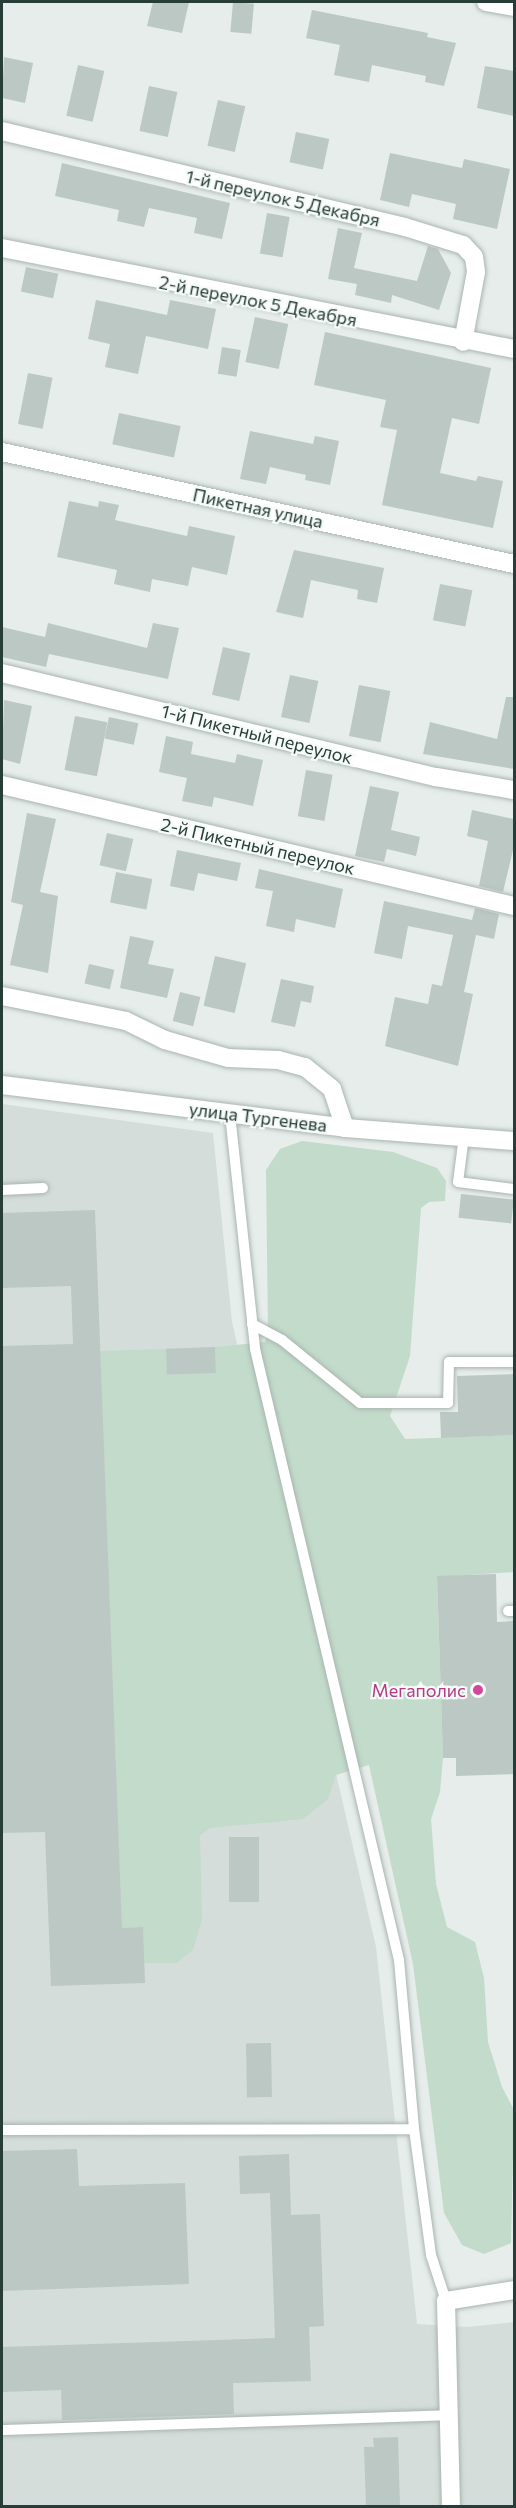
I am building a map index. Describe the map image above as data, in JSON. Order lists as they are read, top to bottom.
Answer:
{
  "streets": {
    "street": [
      "1-й переулок 5 Декабря",
      "2-й переулок 5 Декабря",
      "Пикетная улица",
      "1-й Пикетный переулок",
      "2-й Пикетный переулок",
      "улица Тургенева"
    ]
  },
  "crossings": [
    ["1-й переулок 5 Декабря", "2-й переулок 5 Декабря"]
  ],
  "places": ["Мегаполис"]
}
